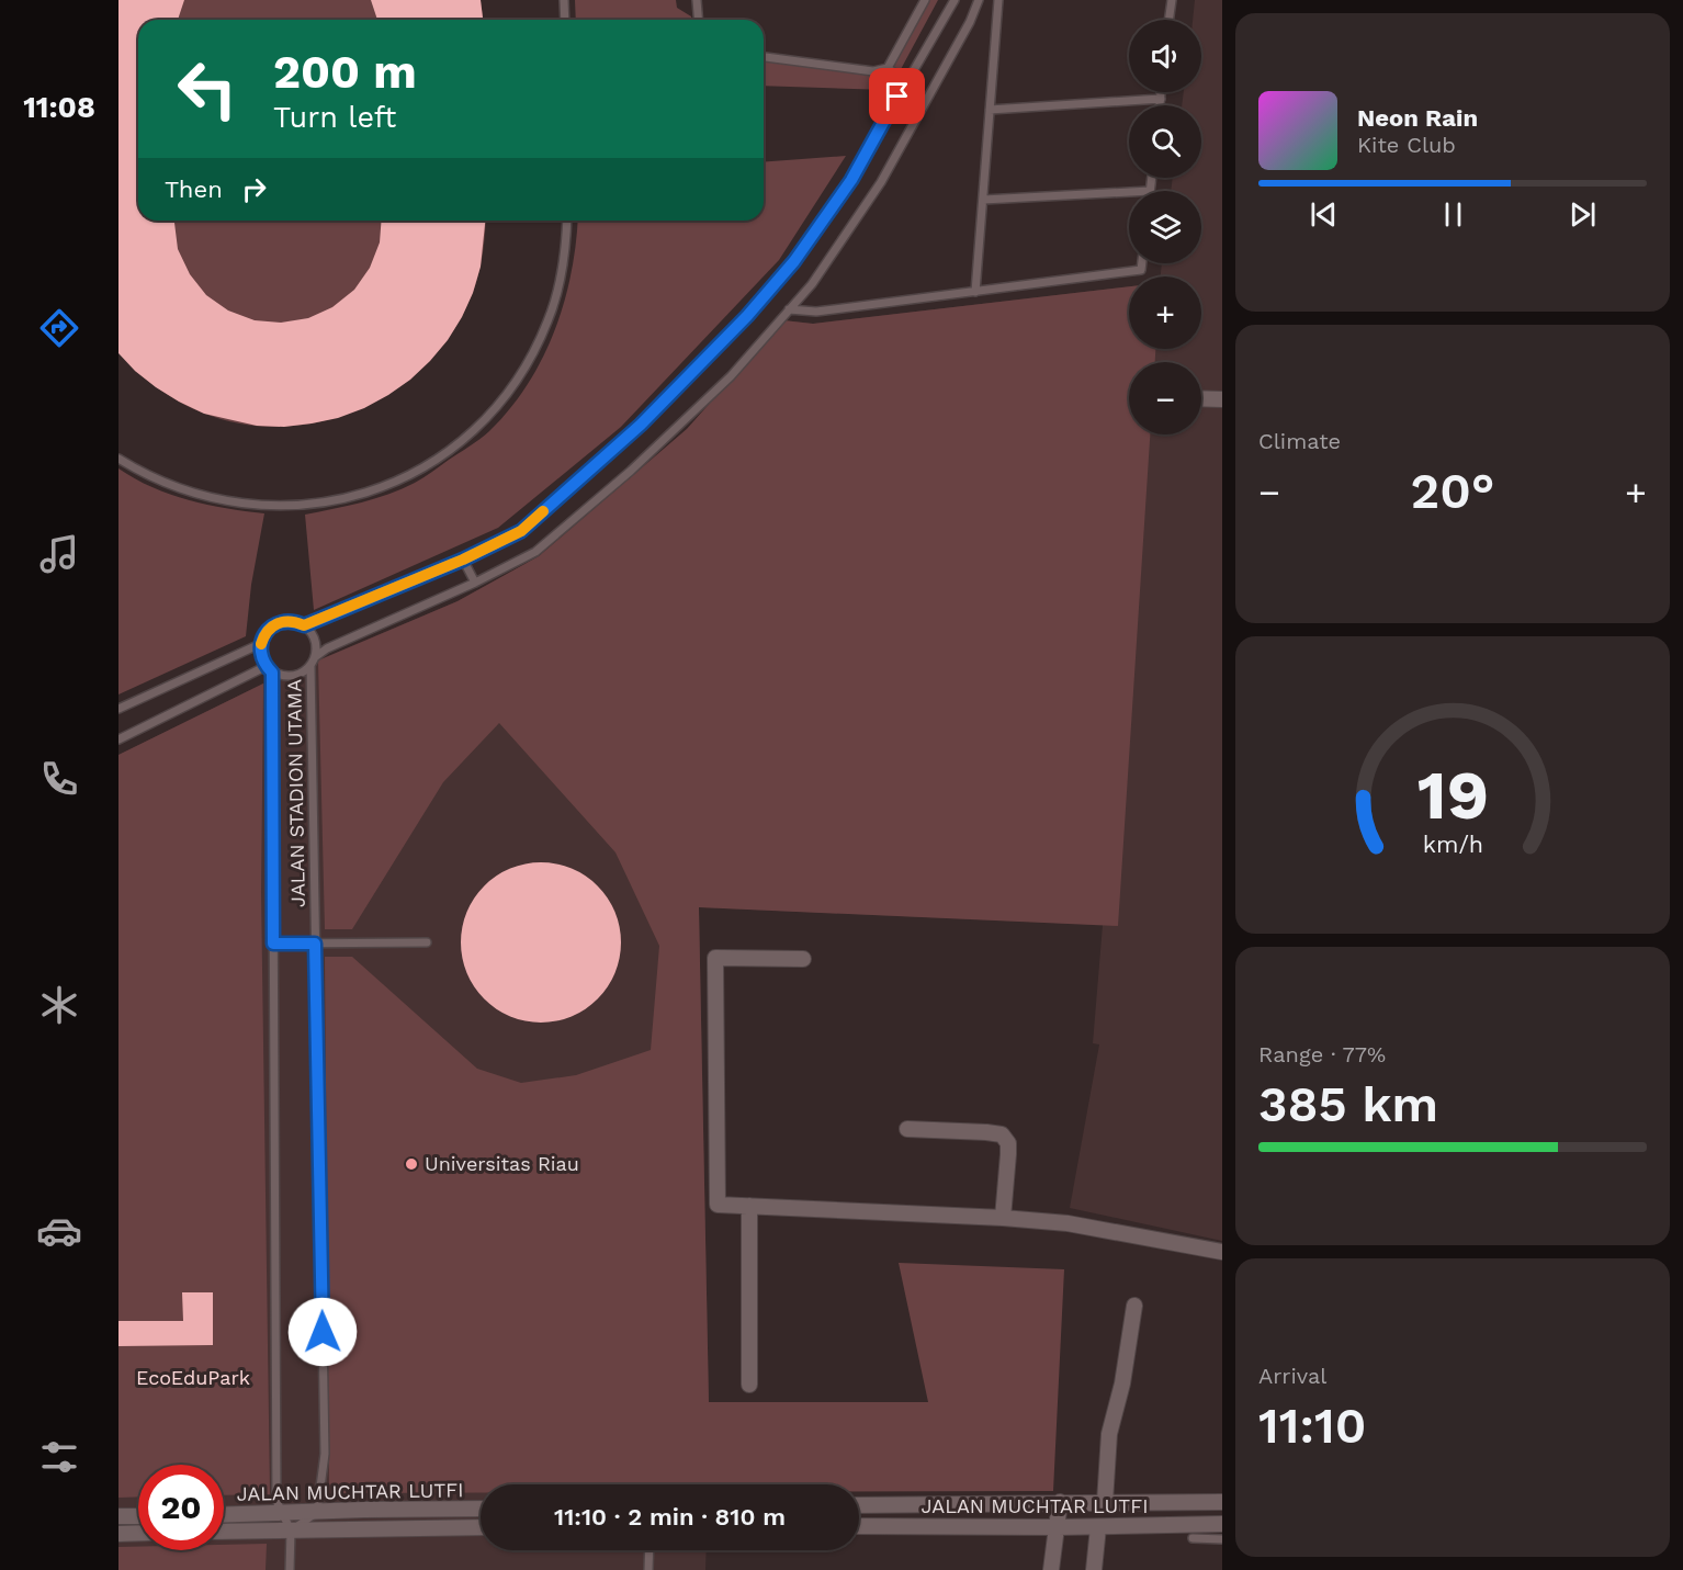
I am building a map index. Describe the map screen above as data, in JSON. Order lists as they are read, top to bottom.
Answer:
{
  "streets": {
    "street": ["JALAN MUCHTAR LUTFI"],
    "lane": ["JALAN STADION UTAMA"]
  },
  "crossings": [
    ["JALAN STADION UTAMA", "JALAN MUCHTAR LUTFI"]
  ],
  "parks": ["EcoEduPark"],
  "places": ["Universitas Riau"],
  "page": {
    "tabs": "11:08",
    "map_buttons": ["+", "−"],
    "turn": ["200 m", "Turn left"],
    "song": ["Neon Rain", "Kite Club"],
    "then": "Then",
    "tile": [
      "Climate",
      ["Range · 77%", "385 km"],
      ["Arrival", "11:10"]
    ],
    "heat": ["−", "20°", "+"],
    "limit": "20",
    "trip": "11:10 · 2 min · 810 m",
    "gauge": ["19", "km/h"]
  }
}
